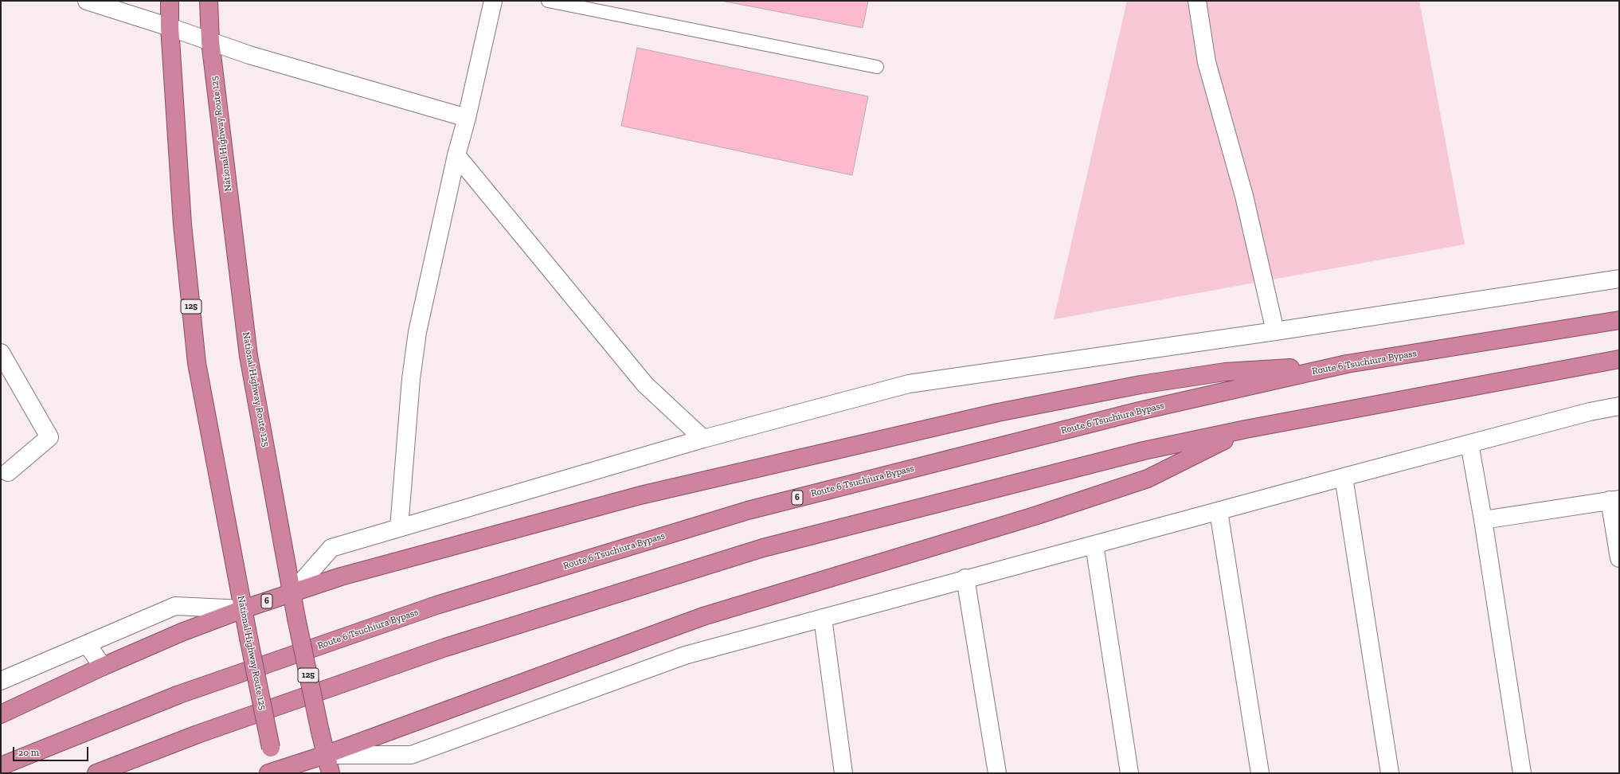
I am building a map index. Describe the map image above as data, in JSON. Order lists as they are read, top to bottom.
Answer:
{
  "streets": {
    "highway": [
      "National Highway Route 125",
      "125",
      "Route 6 Tsuchiura Bypass",
      "6"
    ]
  },
  "crossings": [
    ["National Highway Route 125", "6"]
  ],
  "scale_bar": "20 m"
}
